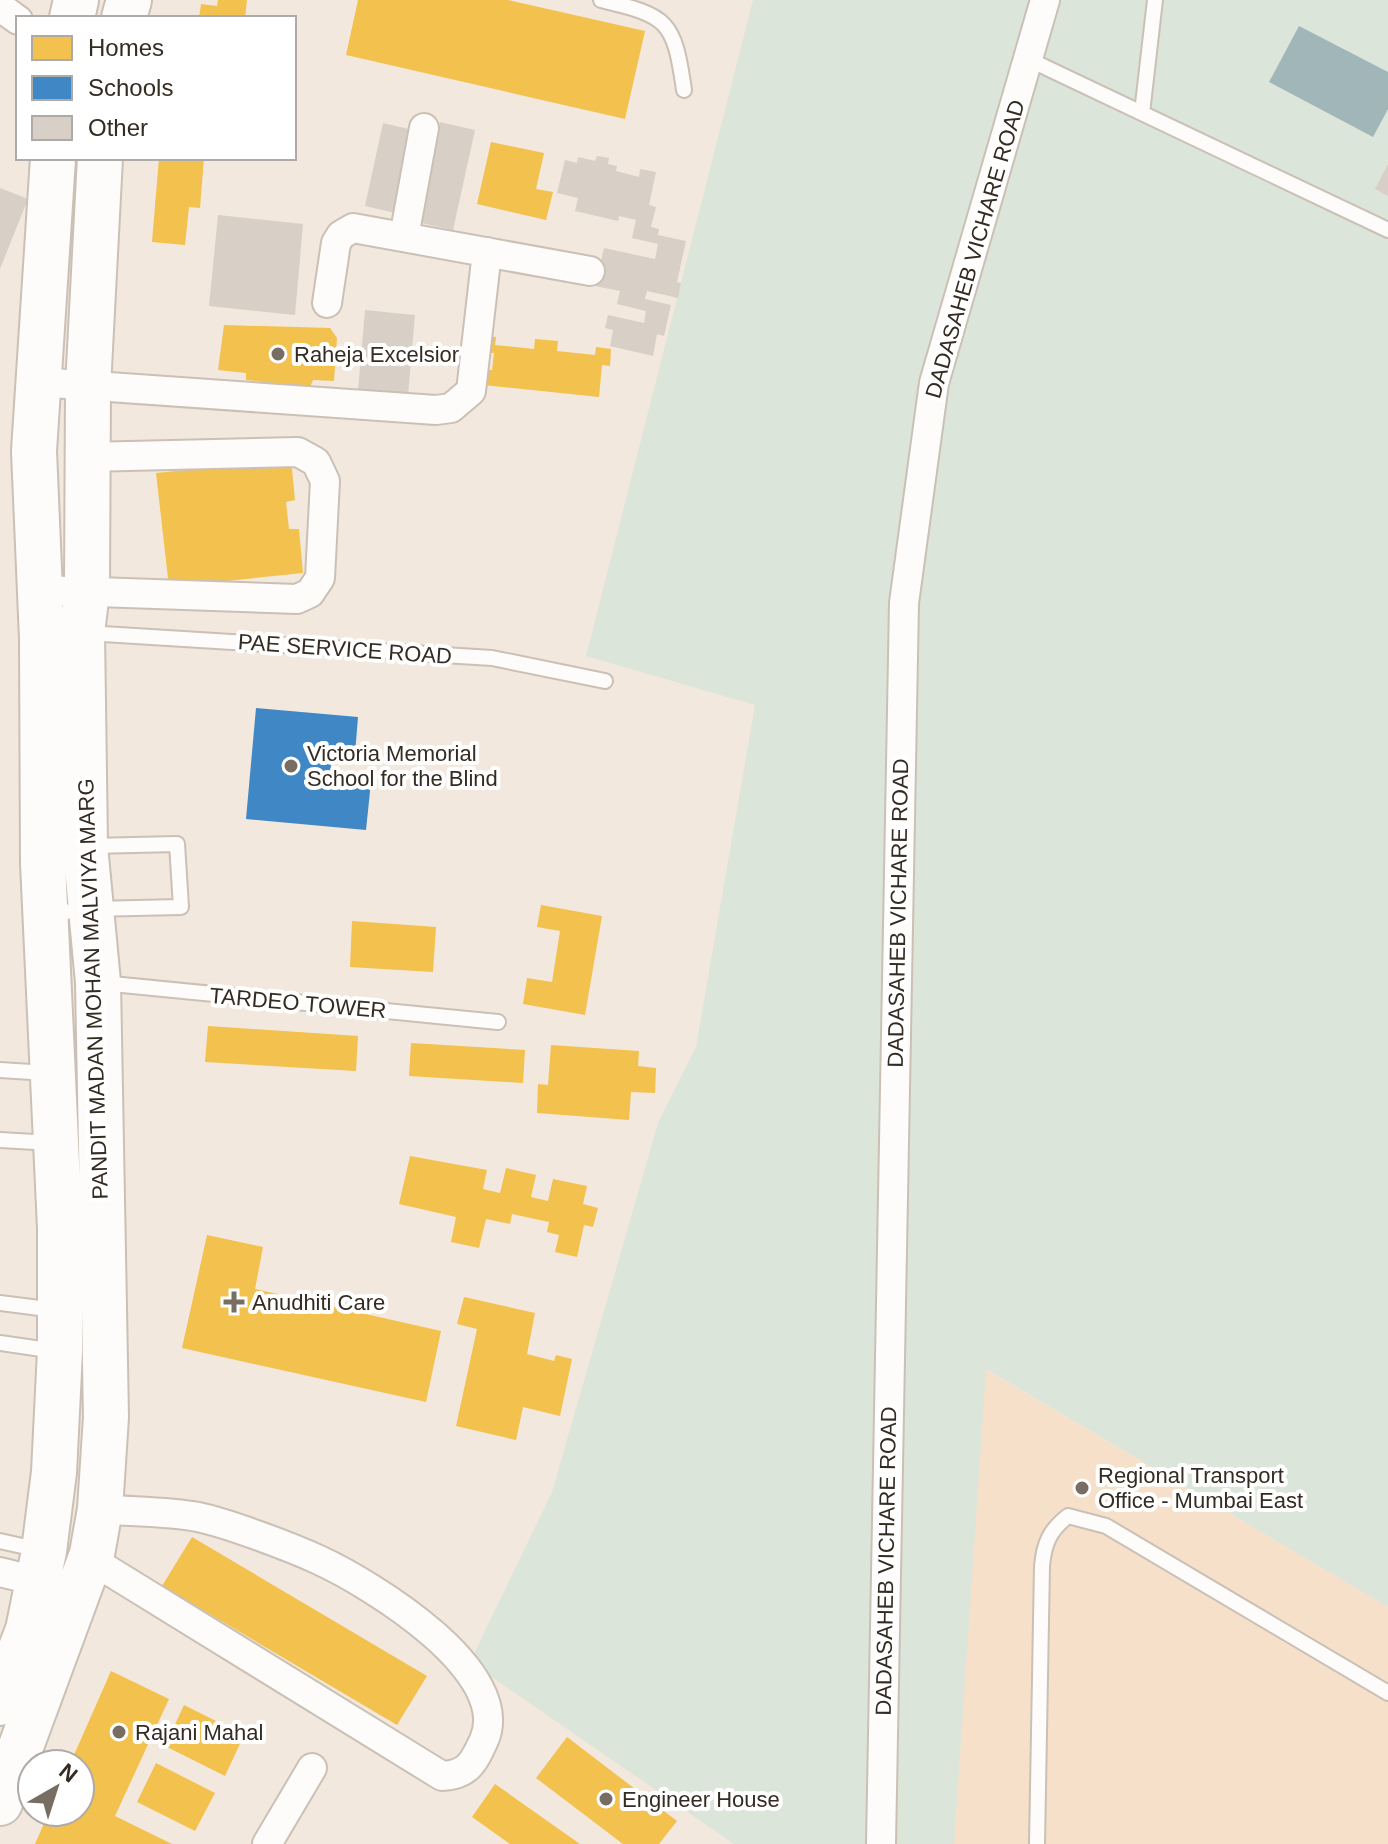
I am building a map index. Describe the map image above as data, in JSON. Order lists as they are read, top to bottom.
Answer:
{
  "streets": {
    "main road": ["PANDIT MADAN MOHAN MALVIYA MARG"],
    "street": ["DADASAHEB VICHARE ROAD"],
    "lane": ["PAE SERVICE ROAD", "TARDEO TOWER"]
  },
  "crossings": [
    ["PAE SERVICE ROAD", "PANDIT MADAN MOHAN MALVIYA MARG"],
    ["PANDIT MADAN MOHAN MALVIYA MARG", "TARDEO TOWER"]
  ],
  "places": {
    "other": [
      "Raheja Excelsior",
      "Victoria Memorial School for the Blind",
      "Regional Transport Office - Mumbai East",
      "Rajani Mahal",
      "Engineer House"
    ],
    "health": ["Anudhiti Care"]
  },
  "legend": ["Homes", "Schools", "Other"],
  "north": "top right"
}
